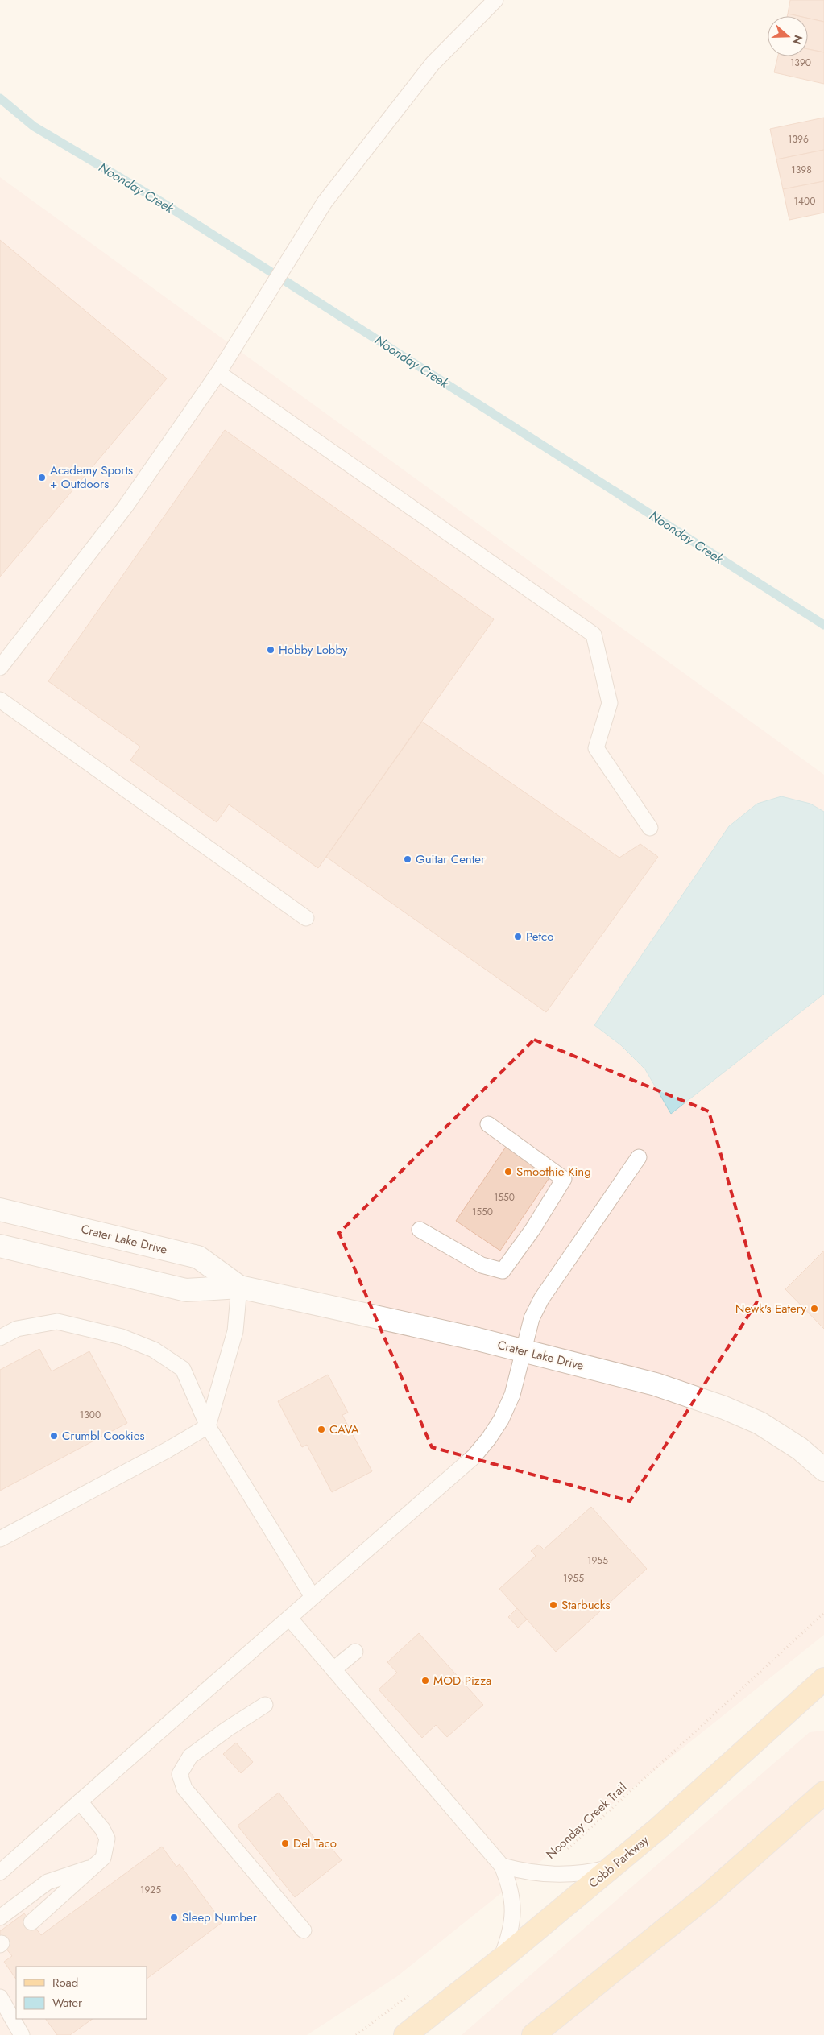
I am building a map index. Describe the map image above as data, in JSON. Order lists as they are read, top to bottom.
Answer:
{
  "streets": {
    "main road": ["Cobb Parkway"],
    "street": ["Crater Lake Drive"],
    "path": ["Noonday Creek Trail"]
  },
  "water": ["Noonday Creek"],
  "places": [
    "Academy Sports + Outdoors",
    "Hobby Lobby",
    "Guitar Center",
    "Petco",
    "Smoothie King",
    "Newk's Eatery",
    "CAVA",
    "Crumbl Cookies",
    "Starbucks",
    "MOD Pizza",
    "Del Taco",
    "Sleep Number"
  ],
  "house_numbers": [
    "1390",
    "1396",
    "1398",
    "1400",
    "1550",
    "1550",
    "1300",
    "1955",
    "1955",
    "1925"
  ],
  "legend": ["Road", "Water"],
  "north": "right"
}
